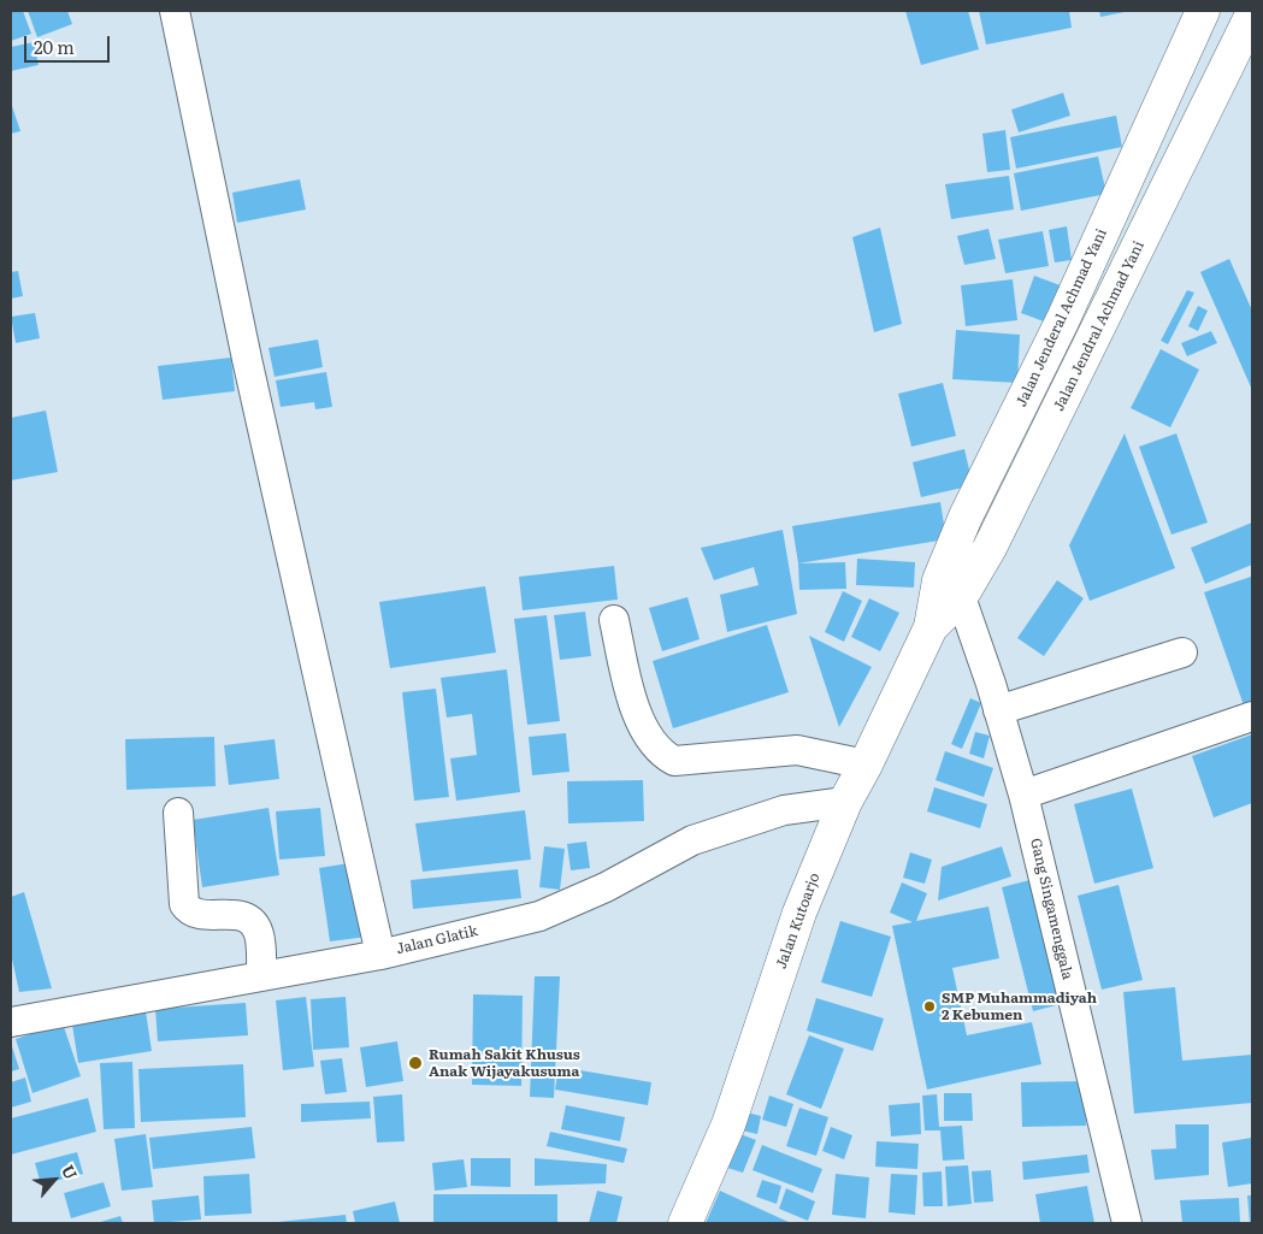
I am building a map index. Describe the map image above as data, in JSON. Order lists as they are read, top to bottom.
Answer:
{
  "streets": {
    "main road": ["Jalan Jenderal Achmad Yani", "Jalan Jendral Achmad Yani", "Jalan Kutoarjo"],
    "street": ["Gang Singamenggala", "Jalan Glatik"]
  },
  "crossings": [
    ["Jalan Jenderal Achmad Yani", "Jalan Jendral Achmad Yani"],
    ["Jalan Jenderal Achmad Yani", "Gang Singamenggala"],
    ["Jalan Jenderal Achmad Yani", "Jalan Kutoarjo"],
    ["Jalan Jendral Achmad Yani", "Gang Singamenggala"],
    ["Jalan Kutoarjo", "Jalan Glatik"]
  ],
  "places": ["SMP Muhammadiyah 2 Kebumen", "Rumah Sakit Khusus Anak Wijayakusuma"],
  "scale_bar": "20 m",
  "north": "top right"
}
